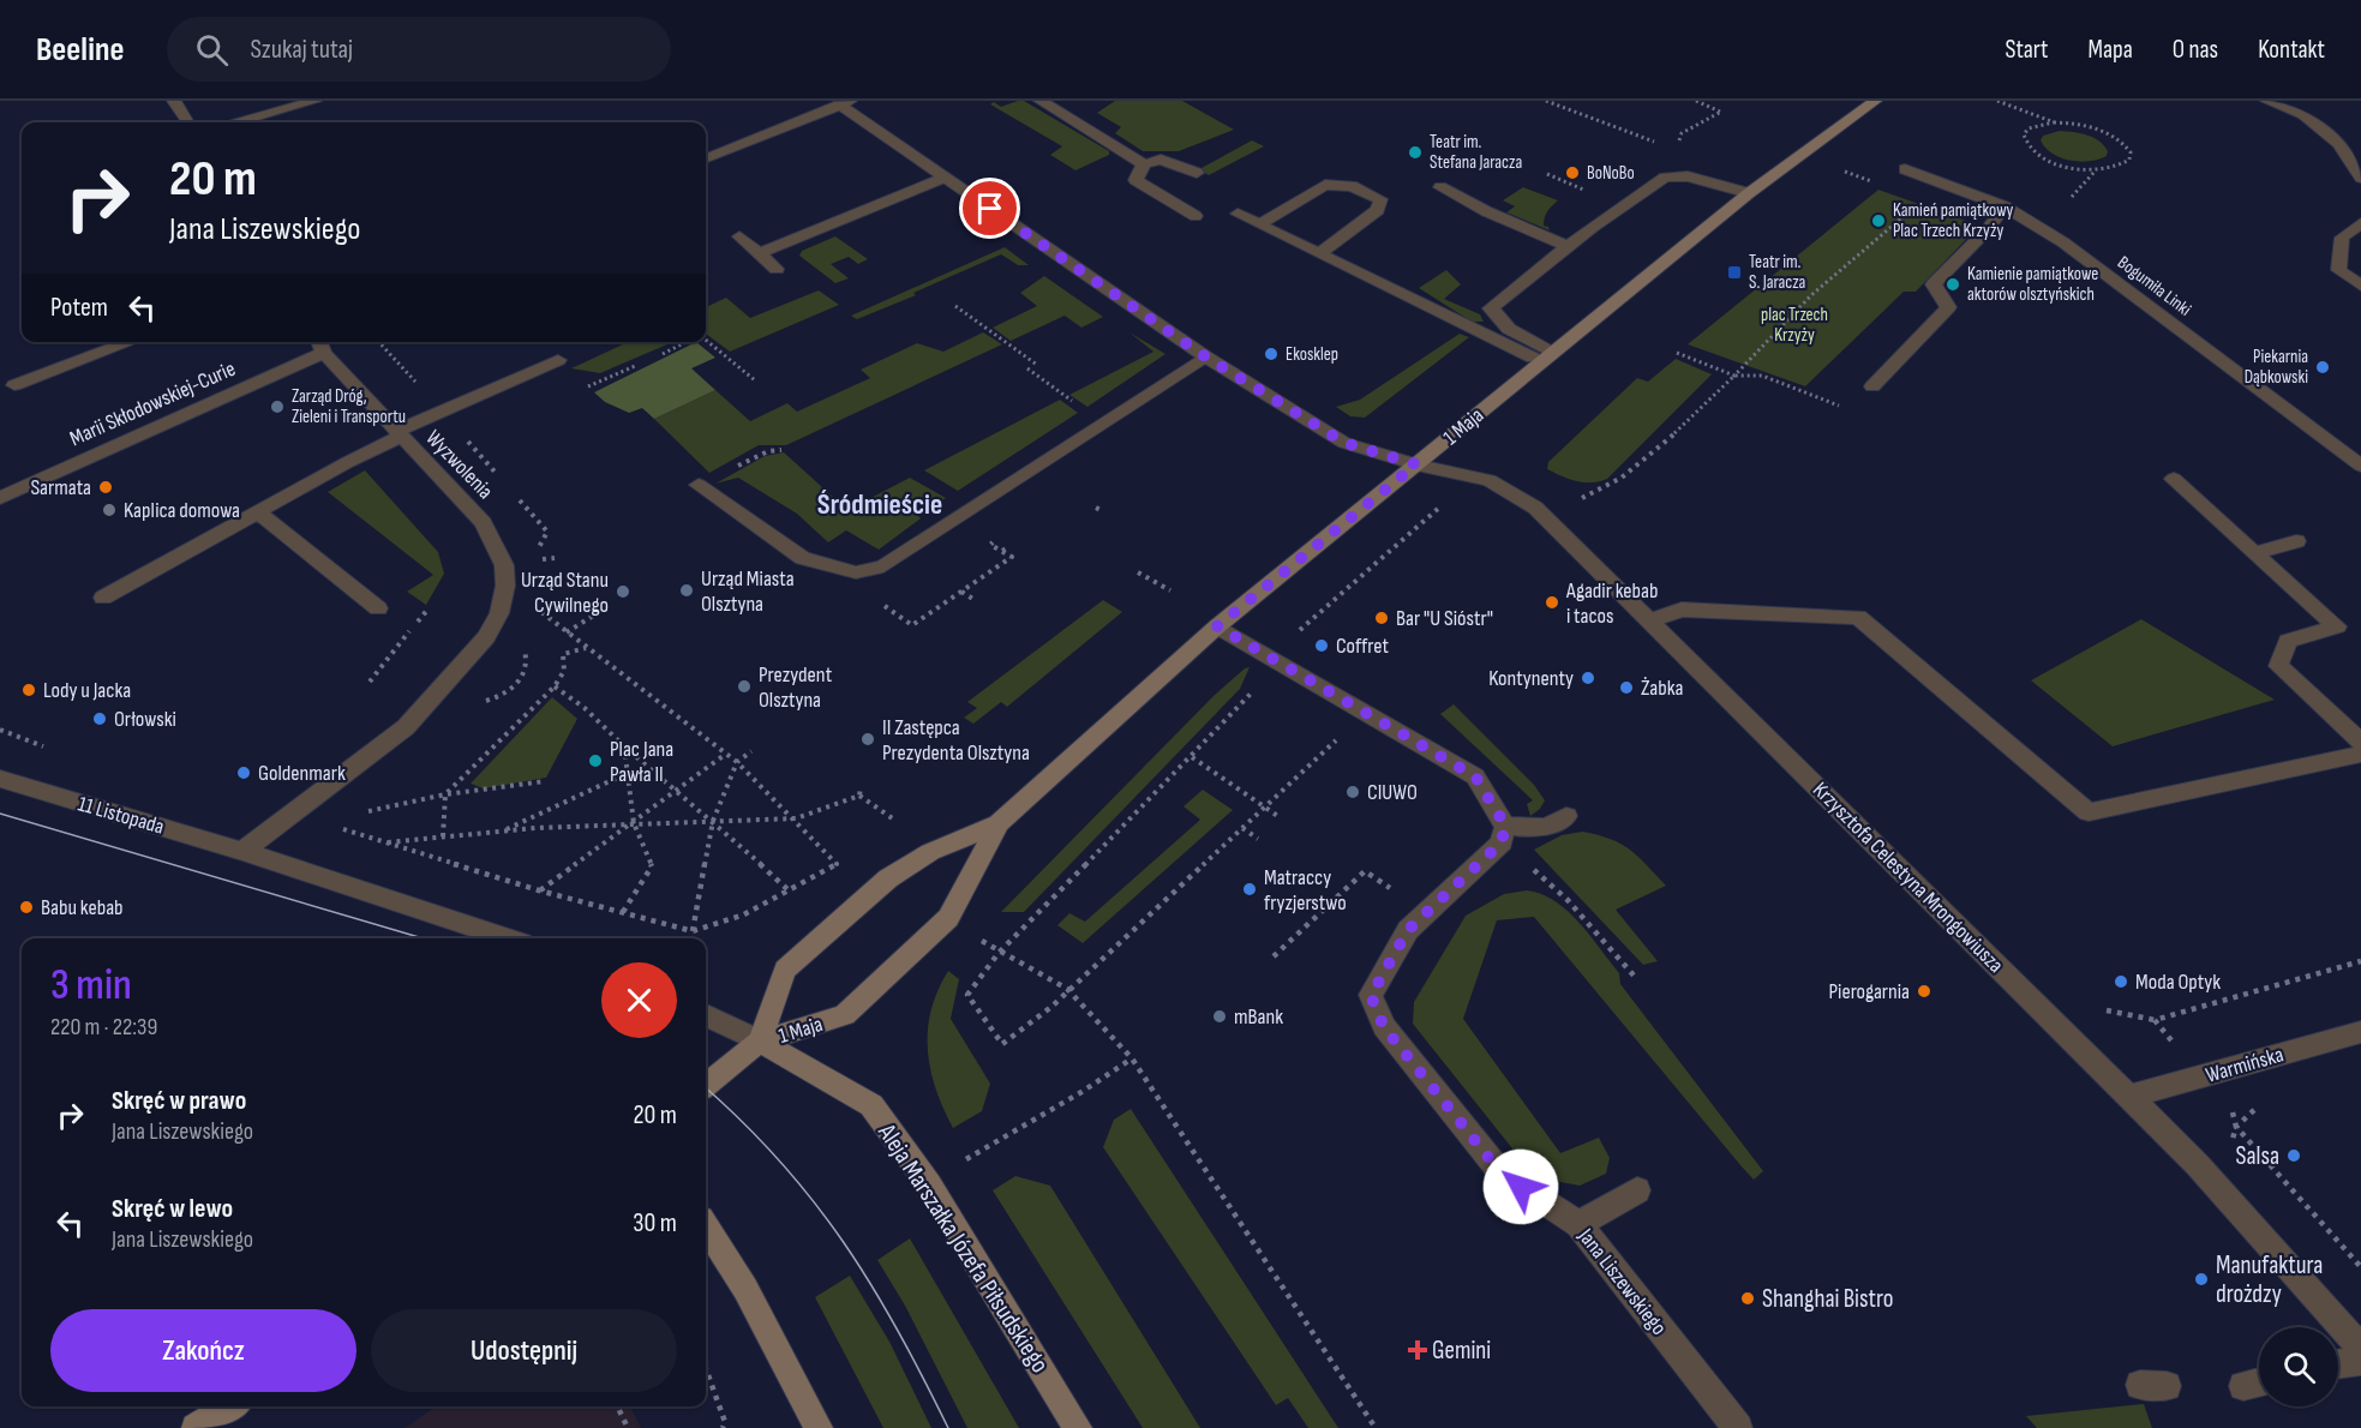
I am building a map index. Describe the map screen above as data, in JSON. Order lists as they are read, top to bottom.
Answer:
{
  "streets": {
    "street": [
      "Bogumiła Linki",
      "Marii Skłodowskiej-Curie",
      "1 Maja",
      "Wyzwolenia",
      "11 Listopada",
      "Krzysztofa Celestyna Mrongowiusza",
      "Warmińska",
      "Aleja Marszałka Józefa Piłsudskiego",
      "Jana Liszewskiego"
    ]
  },
  "crossings": [
    ["Marii Skłodowskiej-Curie", "Wyzwolenia"],
    ["1 Maja", "Krzysztofa Celestyna Mrongowiusza"],
    ["1 Maja", "Aleja Marszałka Józefa Piłsudskiego"],
    ["Krzysztofa Celestyna Mrongowiusza", "Warmińska"]
  ],
  "districts": ["Śródmieście"],
  "parks": ["plac Trzech Krzyży"],
  "places": {
    "other": [
      "Teatr im. Stefana Jaracza",
      "BoNoBo",
      "Kamień pamiątkowy Plac Trzech Krzyży",
      "Kamienie pamiątkowe aktorów olsztyńskich",
      "Ekosklep",
      "Piekarnia Dąbkowski",
      "Zarząd Dróg, Zieleni i Transportu",
      "Sarmata",
      "Kaplica domowa",
      "Urząd Miasta Olsztyna",
      "Urząd Stanu Cywilnego",
      "Agadir kebab i tacos",
      "Bar \"U Sióstr\"",
      "Coffret",
      "Kontynenty",
      "Prezydent Olsztyna",
      "Żabka",
      "Lody u Jacka",
      "Orłowski",
      "II Zastępca Prezydenta Olsztyna",
      "Plac Jana Pawła II",
      "Goldenmark",
      "CIUWO",
      "Matraccy fryzjerstwo",
      "Babu kebab",
      "Moda Optyk",
      "Pierogarnia",
      "mBank",
      "Salsa",
      "Manufaktura drożdzy",
      "Shanghai Bistro"
    ],
    "transit": ["Teatr im. S. Jaracza"],
    "health": ["Gemini"]
  },
  "page": {
    "header": "Beeline",
    "search": "Szukaj tutaj",
    "nav": [
      "Start",
      "Mapa",
      "O nas",
      "Kontakt"
    ],
    "turn": ["20 m", "Jana Liszewskiego"],
    "then": "Potem",
    "heading": ["3 min", "220 m · 22:39"],
    "list": [
      {
        "name": "Skręć w prawo",
        "note": "Jana Liszewskiego",
        "value": "20 m"
      },
      {
        "name": "Skręć w lewo",
        "note": "Jana Liszewskiego",
        "value": "30 m"
      }
    ],
    "buttons": ["Zakończ", "Udostępnij"]
  }
}
